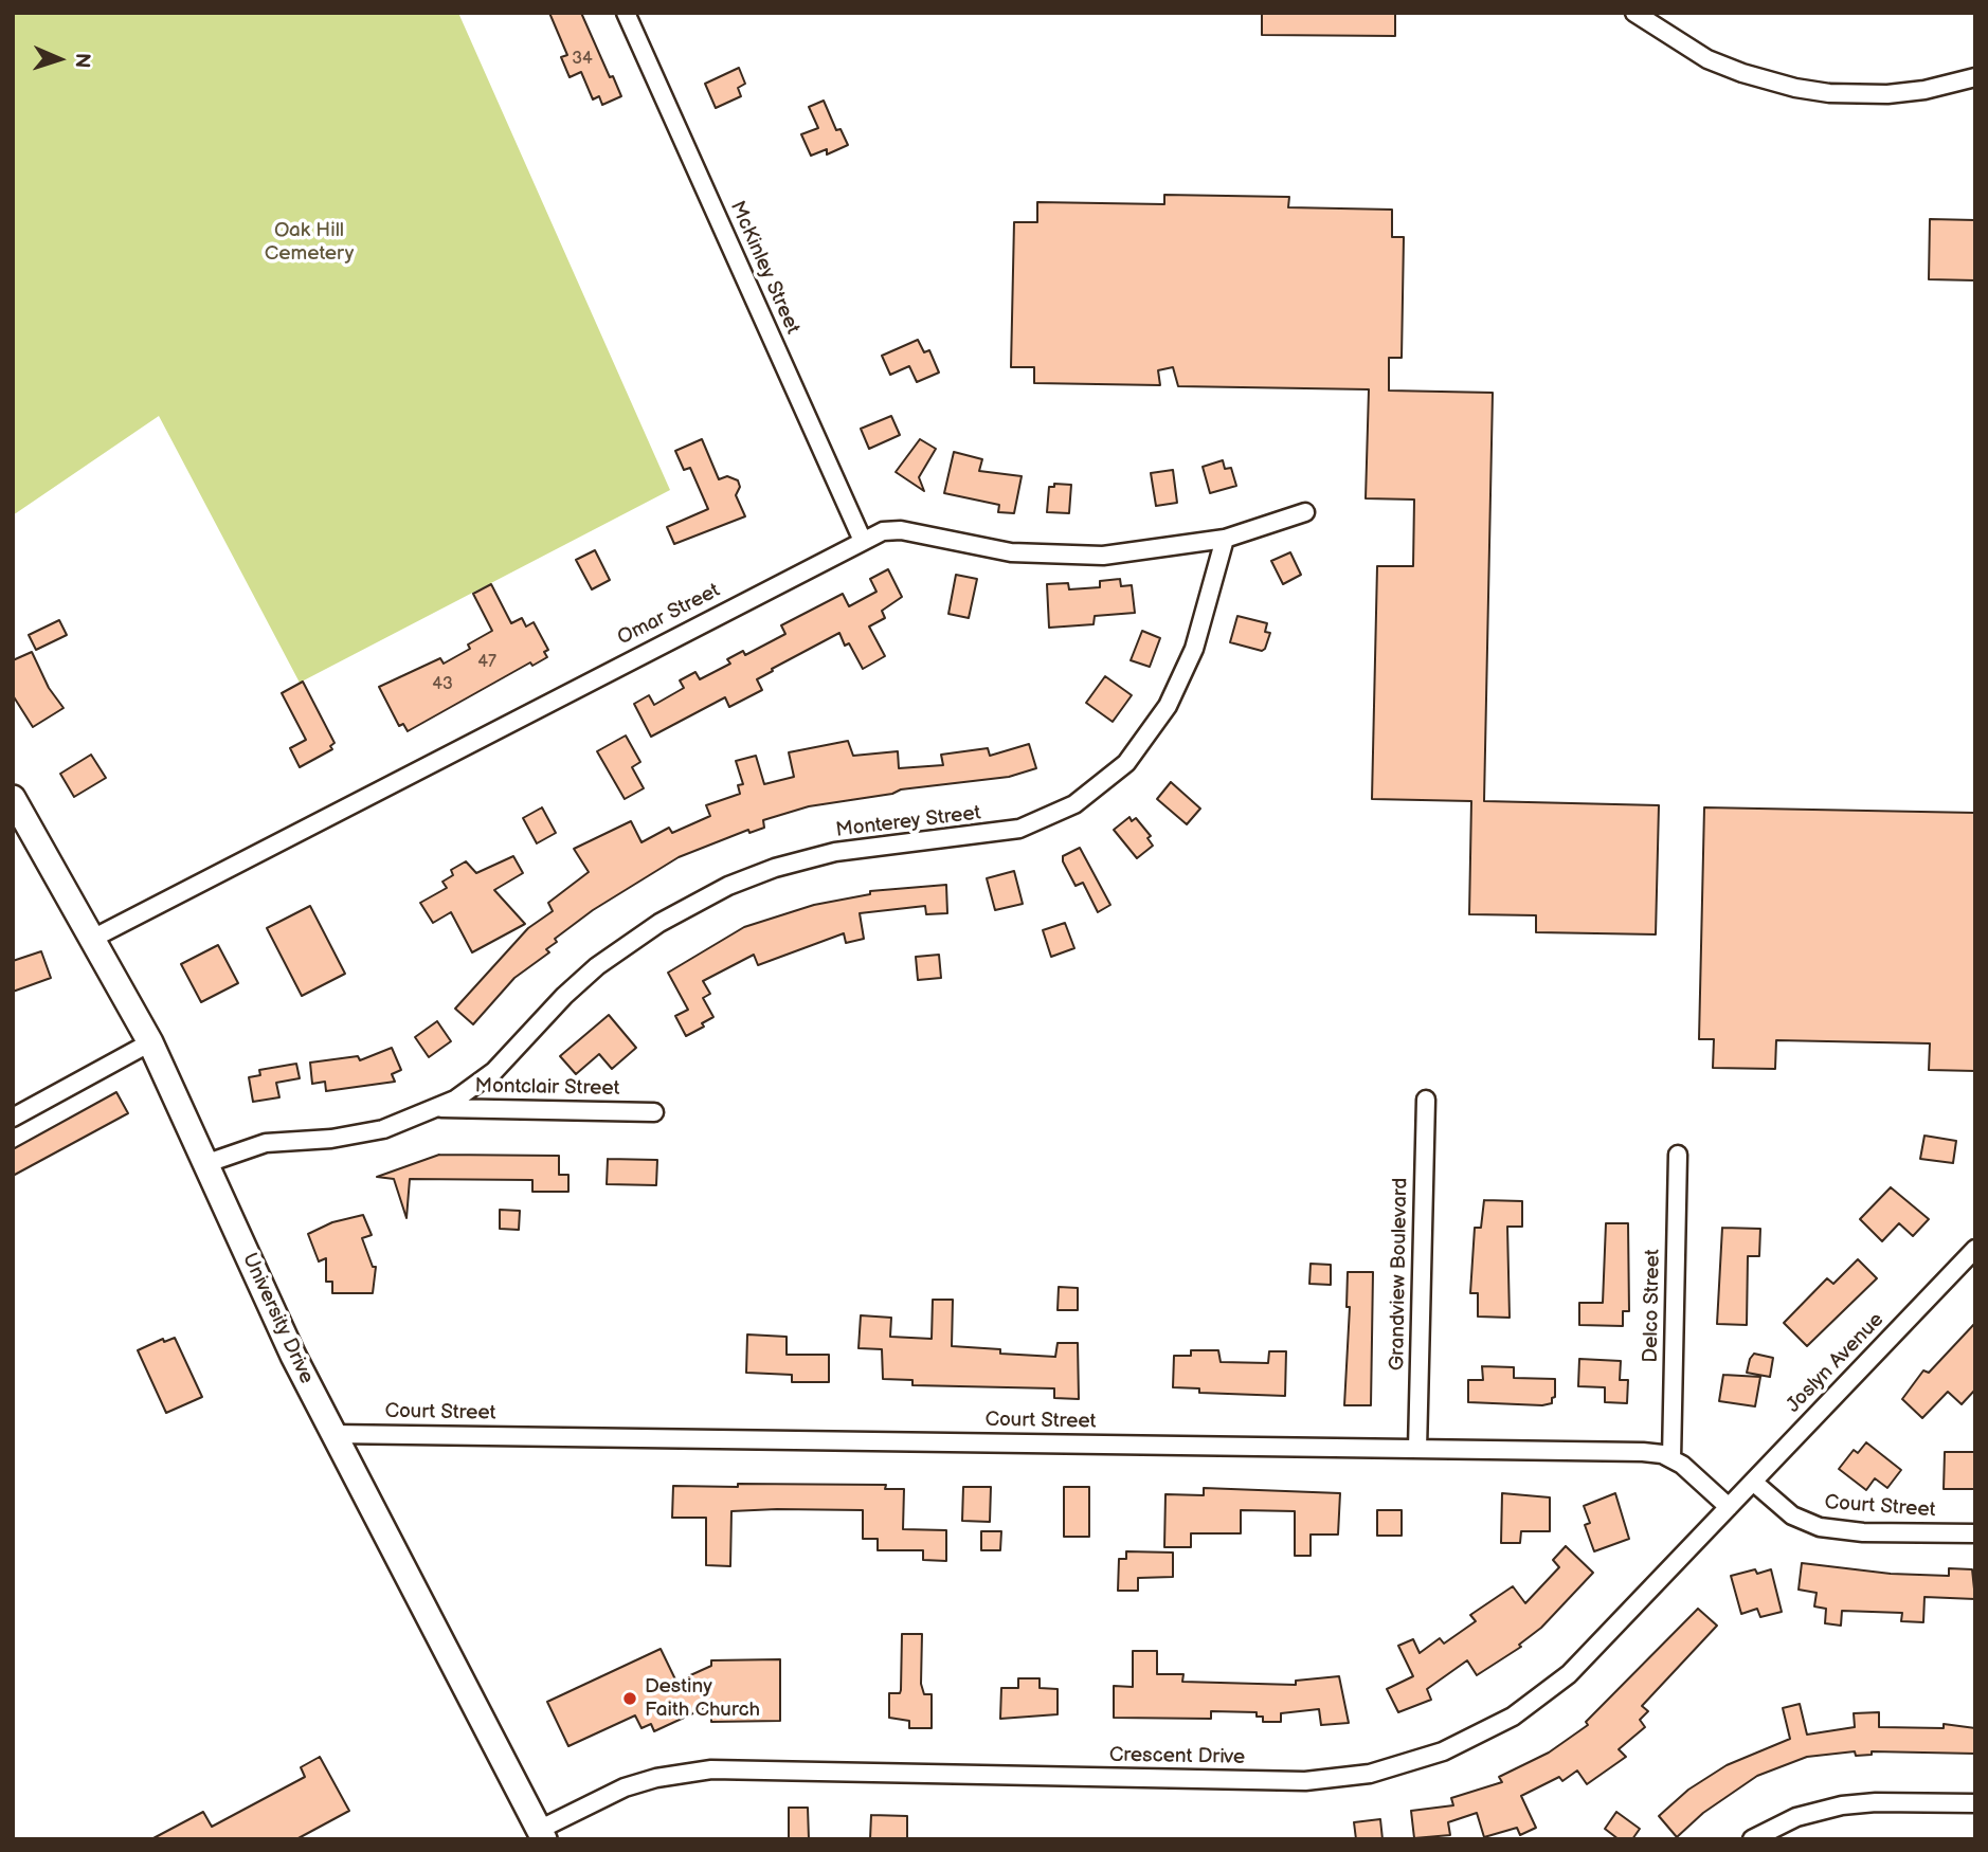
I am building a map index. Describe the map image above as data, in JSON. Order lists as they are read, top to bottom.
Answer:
{
  "streets": {
    "main road": ["University Drive"],
    "street": [
      "McKinley Street",
      "Omar Street",
      "Monterey Street",
      "Montclair Street",
      "Grandview Boulevard",
      "Delco Street",
      "Joslyn Avenue",
      "Court Street",
      "Crescent Drive"
    ]
  },
  "crossings": [
    ["McKinley Street", "Omar Street"],
    ["Omar Street", "Monterey Street"],
    ["Omar Street", "University Drive"],
    ["Monterey Street", "Montclair Street"],
    ["Monterey Street", "University Drive"],
    ["Grandview Boulevard", "Court Street"],
    ["Delco Street", "Court Street"],
    ["University Drive", "Court Street"],
    ["University Drive", "Crescent Drive"],
    ["Joslyn Avenue", "Court Street"],
    ["Joslyn Avenue", "Crescent Drive"]
  ],
  "parks": ["Oak Hill Cemetery"],
  "places": ["Destiny Faith Church"],
  "house_numbers": ["34", "47", "43"],
  "north": "right"
}
